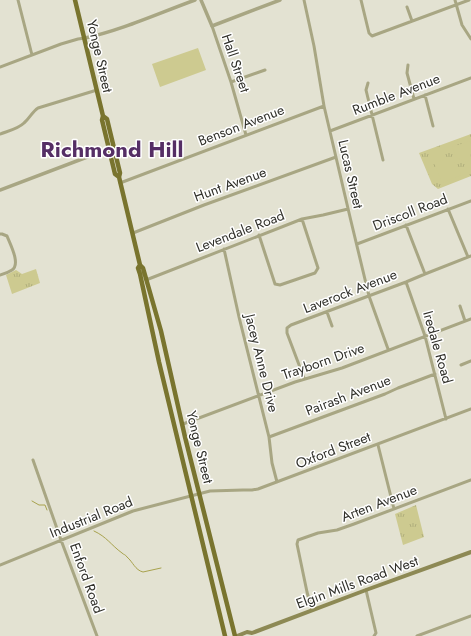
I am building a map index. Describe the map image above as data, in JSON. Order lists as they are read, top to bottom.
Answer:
{
  "streets": {
    "main road": ["Yonge Street", "Elgin Mills Road West"],
    "street": [
      "Hall Street",
      "Rumble Avenue",
      "Benson Avenue",
      "Lucas Street",
      "Hunt Avenue",
      "Driscoll Road",
      "Levendale Road",
      "Laverock Avenue",
      "Iredale Road",
      "Trayborn Drive",
      "Jacey Anne Drive",
      "Pairash Avenue",
      "Oxford Street",
      "Arten Avenue",
      "Industrial Road",
      "Enford Road"
    ]
  },
  "crossings": [
    ["Yonge Street", "Benson Avenue"],
    ["Yonge Street", "Hunt Avenue"],
    ["Yonge Street", "Levendale Road"],
    ["Yonge Street", "Trayborn Drive"],
    ["Yonge Street", "Oxford Street"],
    ["Yonge Street", "Industrial Road"],
    ["Yonge Street", "Elgin Mills Road West"],
    ["Hall Street", "Benson Avenue"],
    ["Rumble Avenue", "Lucas Street"],
    ["Benson Avenue", "Lucas Street"],
    ["Lucas Street", "Hunt Avenue"],
    ["Lucas Street", "Driscoll Road"],
    ["Lucas Street", "Levendale Road"],
    ["Lucas Street", "Laverock Avenue"],
    ["Lucas Street", "Trayborn Drive"],
    ["Levendale Road", "Jacey Anne Drive"],
    ["Laverock Avenue", "Iredale Road"],
    ["Laverock Avenue", "Trayborn Drive"],
    ["Iredale Road", "Trayborn Drive"],
    ["Iredale Road", "Pairash Avenue"],
    ["Iredale Road", "Oxford Street"],
    ["Trayborn Drive", "Jacey Anne Drive"],
    ["Jacey Anne Drive", "Pairash Avenue"],
    ["Jacey Anne Drive", "Oxford Street"],
    ["Oxford Street", "Industrial Road"],
    ["Arten Avenue", "Elgin Mills Road West"],
    ["Industrial Road", "Enford Road"]
  ],
  "districts": ["Richmond Hill"]
}
